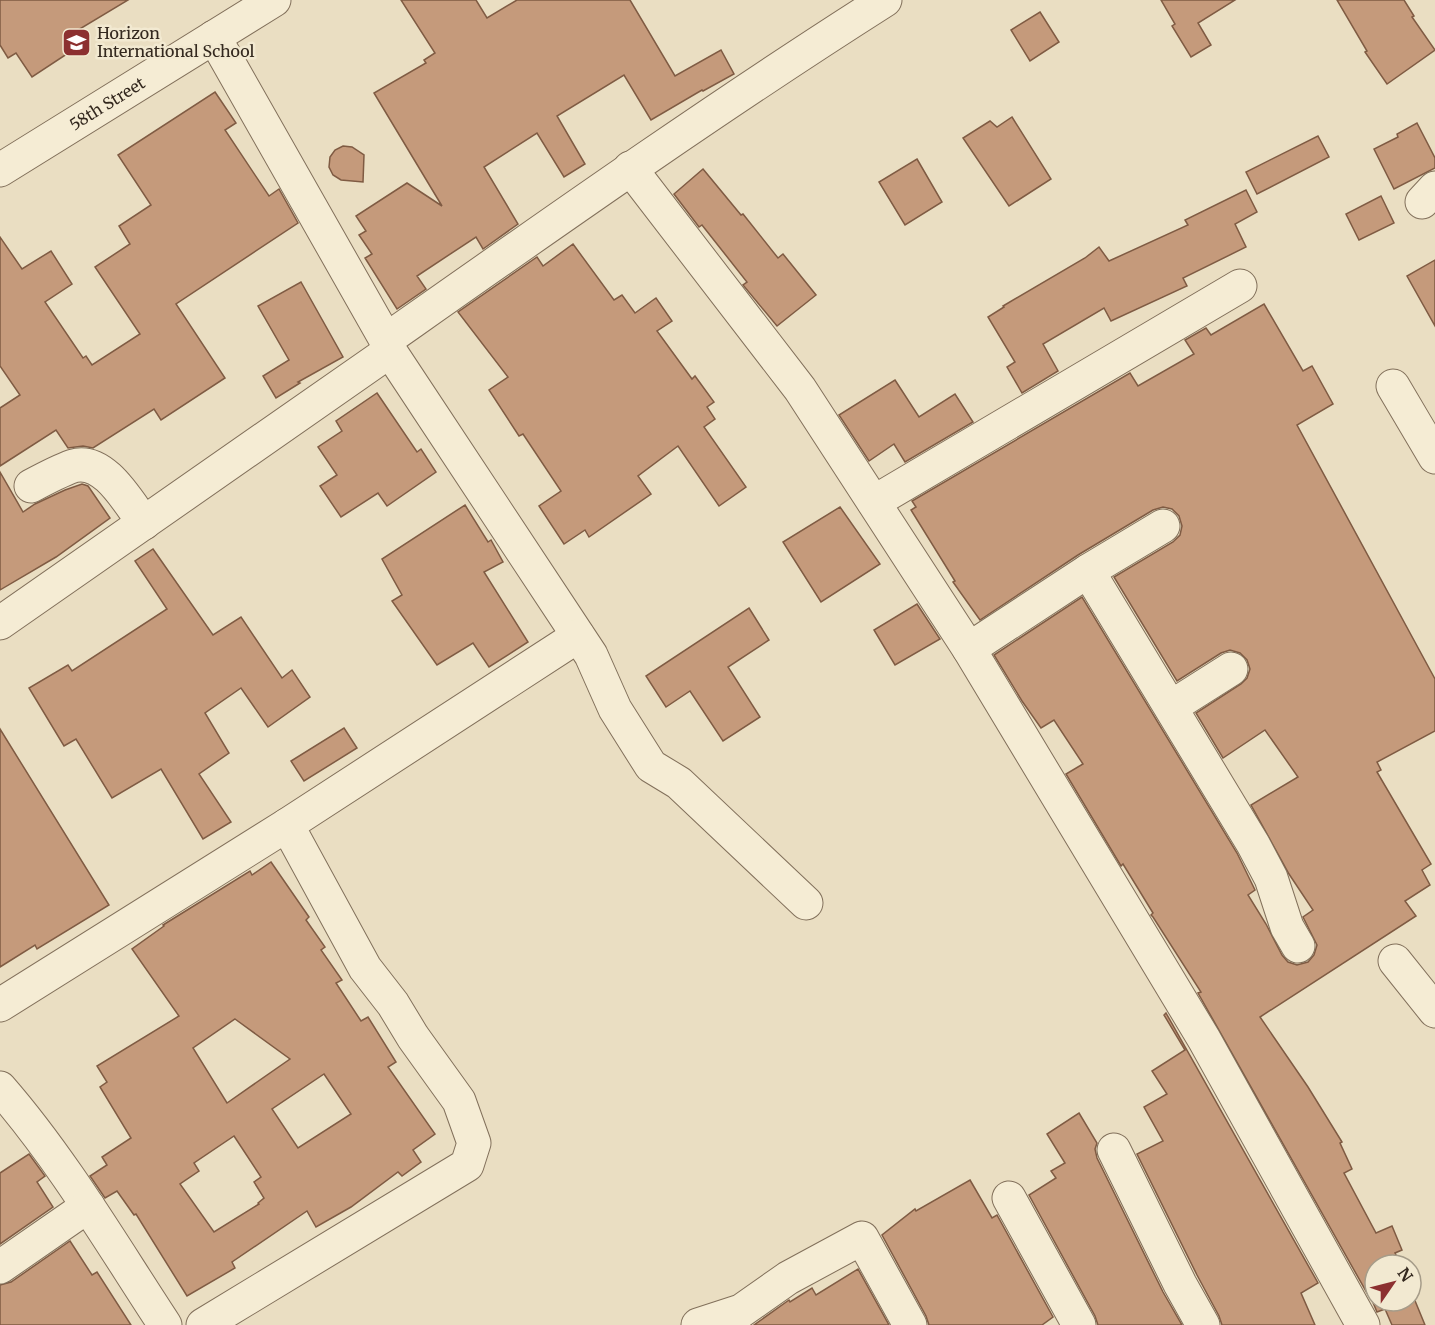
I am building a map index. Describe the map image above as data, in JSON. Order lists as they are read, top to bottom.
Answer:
{
  "streets": {
    "street": ["58th Street"]
  },
  "places": {
    "school or university": ["Horizon International School"]
  },
  "north": "top right"
}
